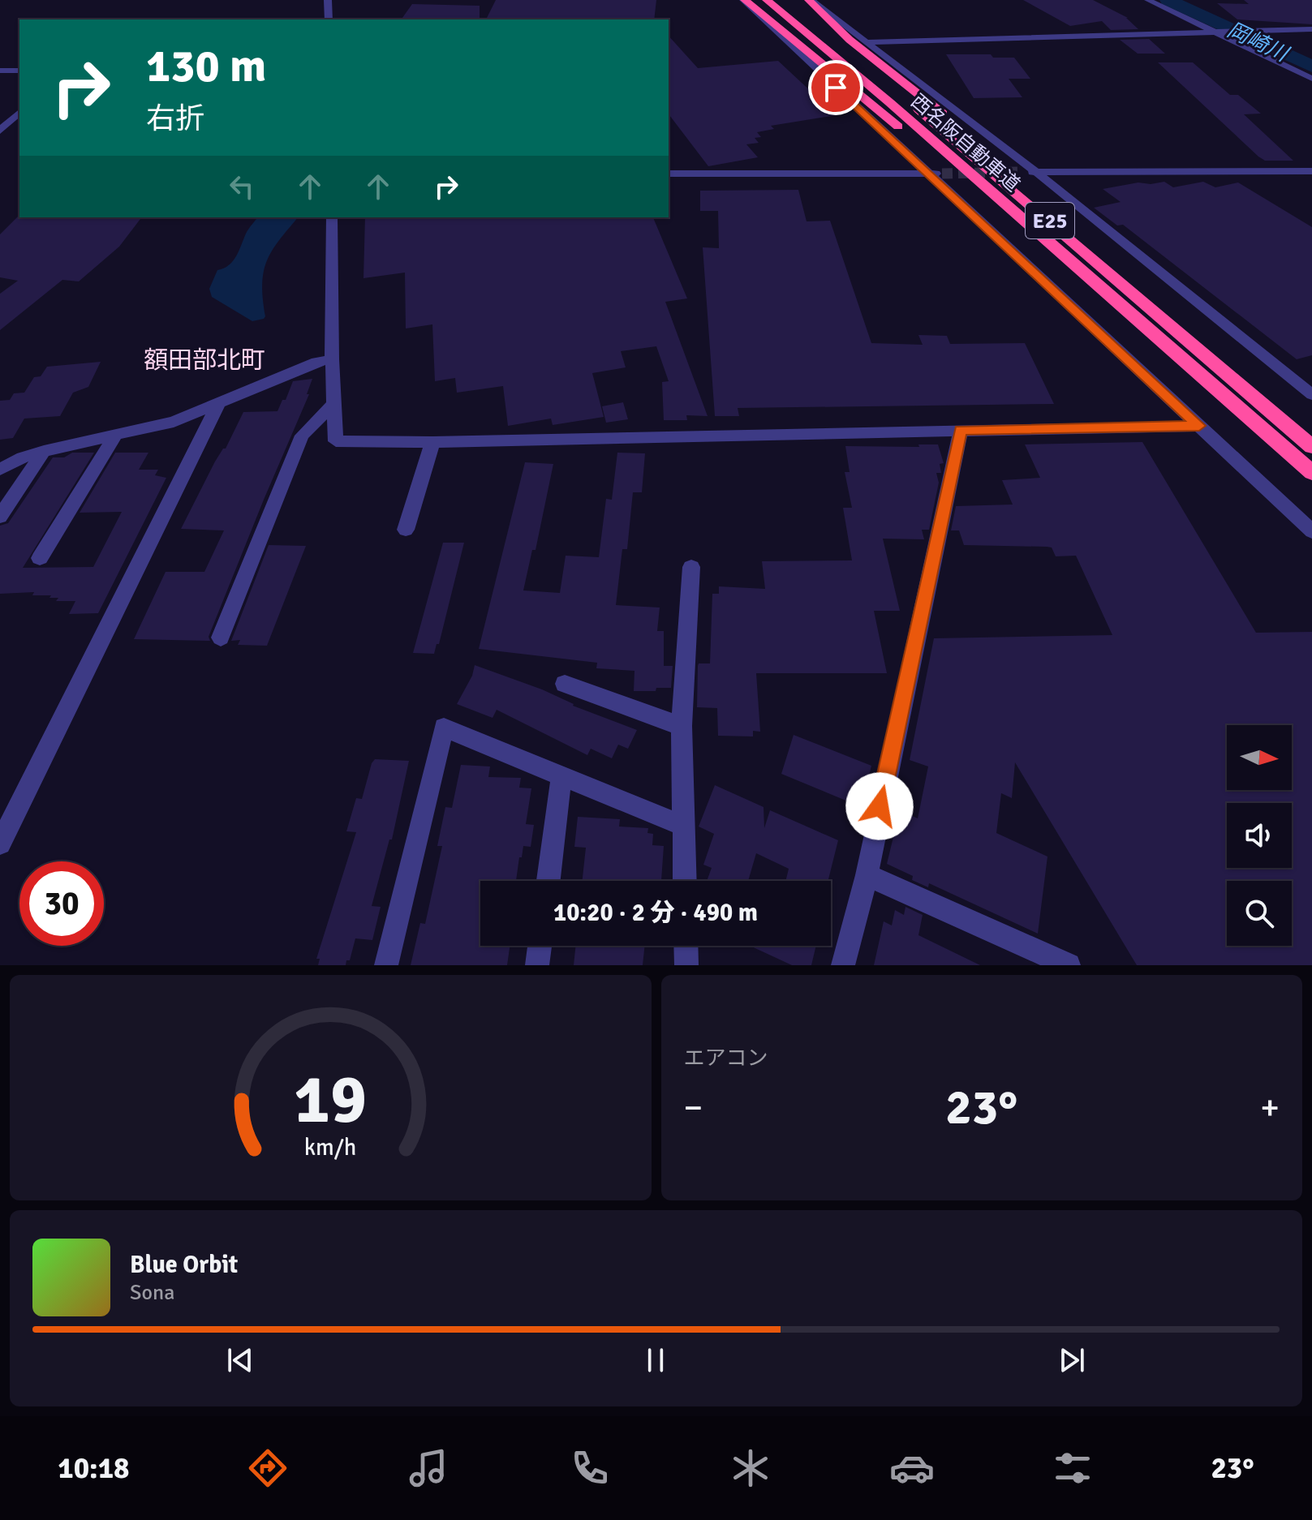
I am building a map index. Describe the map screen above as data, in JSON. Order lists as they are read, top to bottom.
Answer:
{
  "streets": {
    "highway": ["西名阪自動車道", "E25"]
  },
  "districts": ["額田部北町"],
  "water": ["岡崎川"],
  "north": "right",
  "page": {
    "turn": ["130 m", "右折"],
    "limit": "30",
    "trip": "10:20 · 2 分 · 490 m",
    "tile": "エアコン",
    "heat": ["−", "23°", "+"],
    "song": ["Blue Orbit", "Sona"],
    "tabs": ["10:18", "23°"],
    "gauge": ["19", "km/h"]
  }
}
